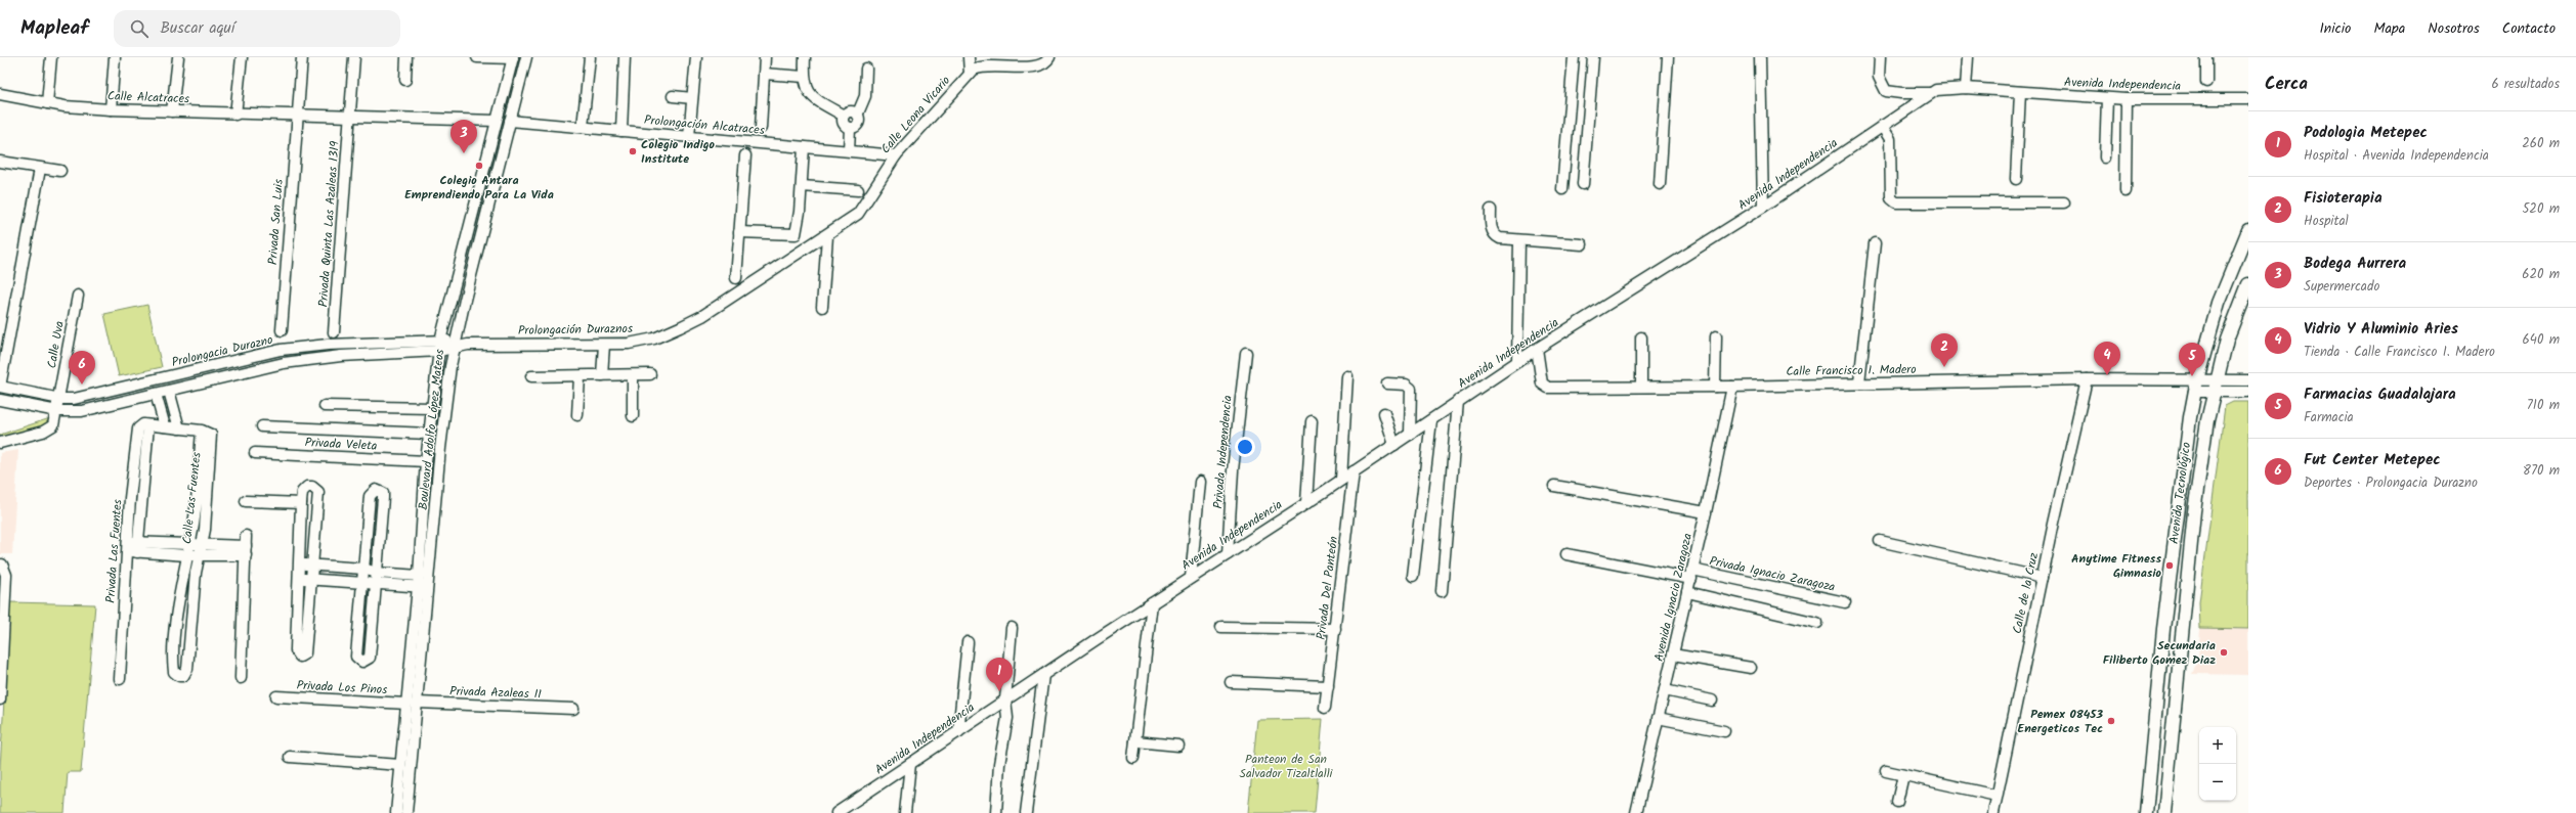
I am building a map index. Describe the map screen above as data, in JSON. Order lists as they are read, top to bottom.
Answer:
{
  "streets": {
    "main road": ["Avenida Tecnológico"],
    "street": [
      "Avenida Independencia",
      "Calle Alcatraces",
      "Calle Leona Vicario",
      "Prolongación Alcatraces",
      "Privada San Luis",
      "Privada Quinta Las Azaleas 1319",
      "Prolongación Duraznos",
      "Calle Uva",
      "Prolongacia Durazno",
      "Calle Francisco I. Madero",
      "Boulevard Adolfo López Mateos",
      "Privada Veleta",
      "Privada Independencia",
      "Calle Las Fuentes",
      "Privada Las Fuentes",
      "Privada Ignacio Zaragoza",
      "Privada Del Panteón",
      "Calle de la Cruz",
      "Avenida Ignacio Zaragoza",
      "Privada Los Pinos",
      "Privada Azaleas II"
    ]
  },
  "crossings": [
    ["Avenida Independencia", "Calle Francisco I. Madero"],
    ["Avenida Independencia", "Privada Independencia"],
    ["Avenida Independencia", "Privada Del Panteón"],
    ["Calle Alcatraces", "Privada San Luis"],
    ["Calle Alcatraces", "Privada Quinta Las Azaleas 1319"],
    ["Calle Alcatraces", "Boulevard Adolfo López Mateos"],
    ["Calle Leona Vicario", "Prolongación Alcatraces"],
    ["Calle Leona Vicario", "Prolongación Duraznos"],
    ["Prolongación Alcatraces", "Boulevard Adolfo López Mateos"],
    ["Prolongación Duraznos", "Prolongacia Durazno"],
    ["Prolongación Duraznos", "Boulevard Adolfo López Mateos"],
    ["Calle Uva", "Prolongacia Durazno"],
    ["Prolongacia Durazno", "Boulevard Adolfo López Mateos"],
    ["Calle Francisco I. Madero", "Avenida Tecnológico"],
    ["Calle Francisco I. Madero", "Calle de la Cruz"],
    ["Calle Francisco I. Madero", "Avenida Ignacio Zaragoza"],
    ["Boulevard Adolfo López Mateos", "Privada Veleta"],
    ["Boulevard Adolfo López Mateos", "Privada Los Pinos"],
    ["Boulevard Adolfo López Mateos", "Privada Azaleas II"],
    ["Calle Las Fuentes", "Privada Las Fuentes"],
    ["Privada Ignacio Zaragoza", "Avenida Ignacio Zaragoza"],
    ["Privada Los Pinos", "Privada Azaleas II"]
  ],
  "parks": ["Panteon de San Salvador Tizaltlalli"],
  "places": [
    "Colegio Indigo Institute",
    "Colegio Antara Emprendiendo Para La Vida",
    "Anytime Fitness Gimnasio",
    "Secundaria Filiberto Gomez Diaz",
    "Pemex 08453 Energeticos Tec"
  ],
  "page": {
    "header": "Mapleaf",
    "search": "Buscar aquí",
    "nav": [
      "Inicio",
      "Mapa",
      "Nosotros",
      "Contacto"
    ],
    "heading": ["Cerca", "6 resultados"],
    "list": [
      {
        "mark": "1",
        "name": "Podologia Metepec",
        "note": "Hospital · Avenida Independencia",
        "value": "260 m"
      },
      {
        "mark": "2",
        "name": "Fisioterapia",
        "note": "Hospital",
        "value": "520 m"
      },
      {
        "mark": "3",
        "name": "Bodega Aurrera",
        "note": "Supermercado",
        "value": "620 m"
      },
      {
        "mark": "4",
        "name": "Vidrio Y Aluminio Aries",
        "note": "Tienda · Calle Francisco I. Madero",
        "value": "640 m"
      },
      {
        "mark": "5",
        "name": "Farmacias Guadalajara",
        "note": "Farmacia",
        "value": "710 m"
      },
      {
        "mark": "6",
        "name": "Fut Center Metepec",
        "note": "Deportes · Prolongacia Durazno",
        "value": "870 m"
      }
    ],
    "pins": [
      "3",
      "2",
      "4",
      "5",
      "6",
      "1"
    ],
    "map_buttons": ["+", "−"]
  }
}
